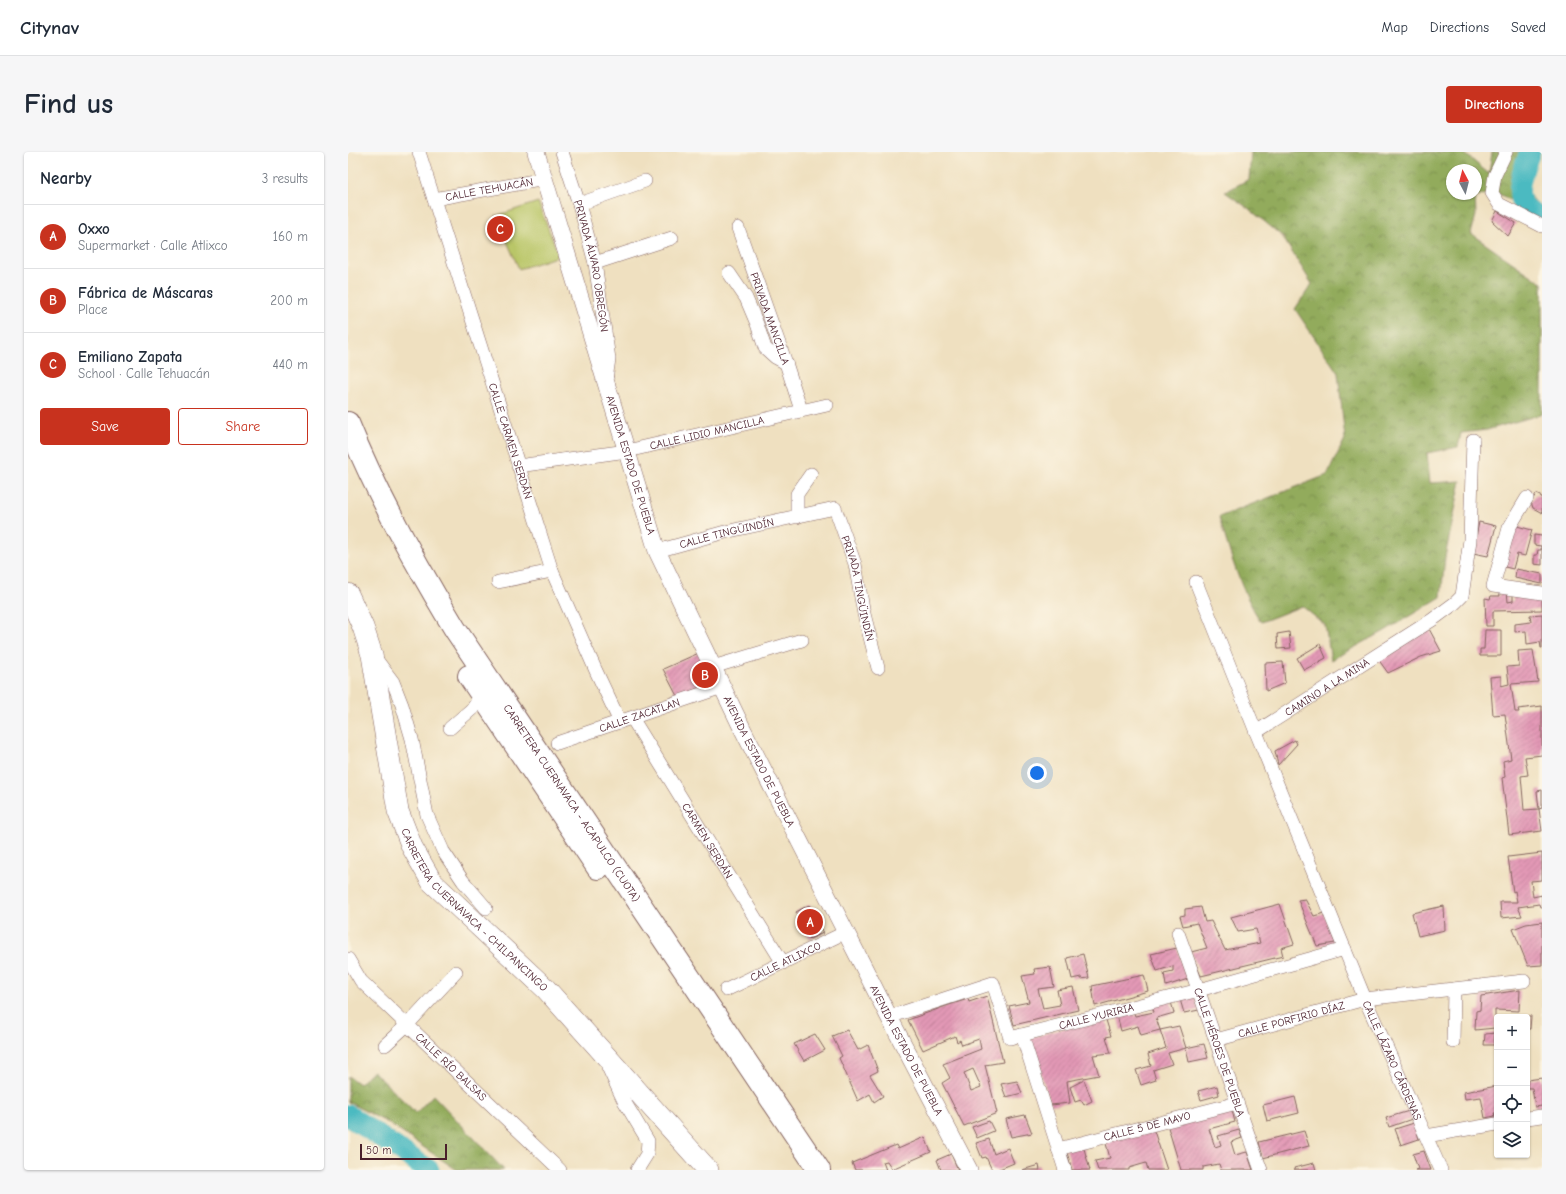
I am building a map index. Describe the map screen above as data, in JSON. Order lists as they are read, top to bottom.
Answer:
{
  "streets": {
    "highway": ["CARRETERA CUERNAVACA - ACAPULCO (CUOTA)"],
    "main road": ["CARRETERA CUERNAVACA - CHILPANCINGO"],
    "street": [
      "CALLE TEHUACÁN",
      "PRIVADA ÁLVARO OBREGÓN",
      "PRIVADA MANCILLA",
      "CALLE LIDIO MANCILLA",
      "CALLE CARMEN SERDÁN",
      "AVENIDA ESTADO DE PUEBLA",
      "CALLE TINGÜINDÍN",
      "PRIVADA TINGÜINDÍN",
      "CAMINO A LA MINA",
      "CALLE ZACATLAN",
      "CARMEN SERDÁN",
      "CALLE ATLIXCO",
      "CALLE YURIRIA",
      "CALLE PORFIRIO DÍAZ",
      "CALLE HÉROES DE PUEBLA",
      "CALLE LÁZARO CÁRDENAS",
      "CALLE RÍO BALSAS",
      "CALLE 5 DE MAYO"
    ]
  },
  "crossings": [
    ["CALLE TEHUACÁN", "CALLE CARMEN SERDÁN"],
    ["CALLE TEHUACÁN", "AVENIDA ESTADO DE PUEBLA"],
    ["PRIVADA ÁLVARO OBREGÓN", "AVENIDA ESTADO DE PUEBLA"],
    ["PRIVADA MANCILLA", "CALLE LIDIO MANCILLA"],
    ["CALLE LIDIO MANCILLA", "CALLE CARMEN SERDÁN"],
    ["CALLE LIDIO MANCILLA", "AVENIDA ESTADO DE PUEBLA"],
    ["CALLE CARMEN SERDÁN", "CALLE ZACATLAN"],
    ["CALLE CARMEN SERDÁN", "CARMEN SERDÁN"],
    ["AVENIDA ESTADO DE PUEBLA", "CALLE TINGÜINDÍN"],
    ["AVENIDA ESTADO DE PUEBLA", "CALLE ZACATLAN"],
    ["AVENIDA ESTADO DE PUEBLA", "CALLE ATLIXCO"],
    ["CALLE TINGÜINDÍN", "PRIVADA TINGÜINDÍN"],
    ["CALLE ZACATLAN", "CARMEN SERDÁN"],
    ["CARMEN SERDÁN", "CALLE ATLIXCO"],
    ["CALLE YURIRIA", "CALLE HÉROES DE PUEBLA"],
    ["CALLE YURIRIA", "CALLE LÁZARO CÁRDENAS"],
    ["CALLE PORFIRIO DÍAZ", "CALLE HÉROES DE PUEBLA"],
    ["CALLE PORFIRIO DÍAZ", "CALLE LÁZARO CÁRDENAS"],
    ["CALLE HÉROES DE PUEBLA", "CALLE 5 DE MAYO"]
  ],
  "scale_bar": "50 m",
  "north": "top",
  "page": {
    "header": "Citynav",
    "nav": ["Map", "Directions", "Saved"],
    "buttons": [
      "Directions",
      ["Save", "Share"]
    ],
    "title": "Find us",
    "heading": ["Nearby", "3 results"],
    "list": [
      {
        "mark": "A",
        "name": "Oxxo",
        "note": "Supermarket · Calle Atlixco",
        "value": "160 m"
      },
      {
        "mark": "B",
        "name": "Fábrica de Máscaras",
        "note": "Place",
        "value": "200 m"
      },
      {
        "mark": "C",
        "name": "Emiliano Zapata",
        "note": "School · Calle Tehuacán",
        "value": "440 m"
      }
    ],
    "pins": ["C", "B", "A"],
    "map_buttons": ["+", "−"],
    "scale": "50 m"
  }
}
